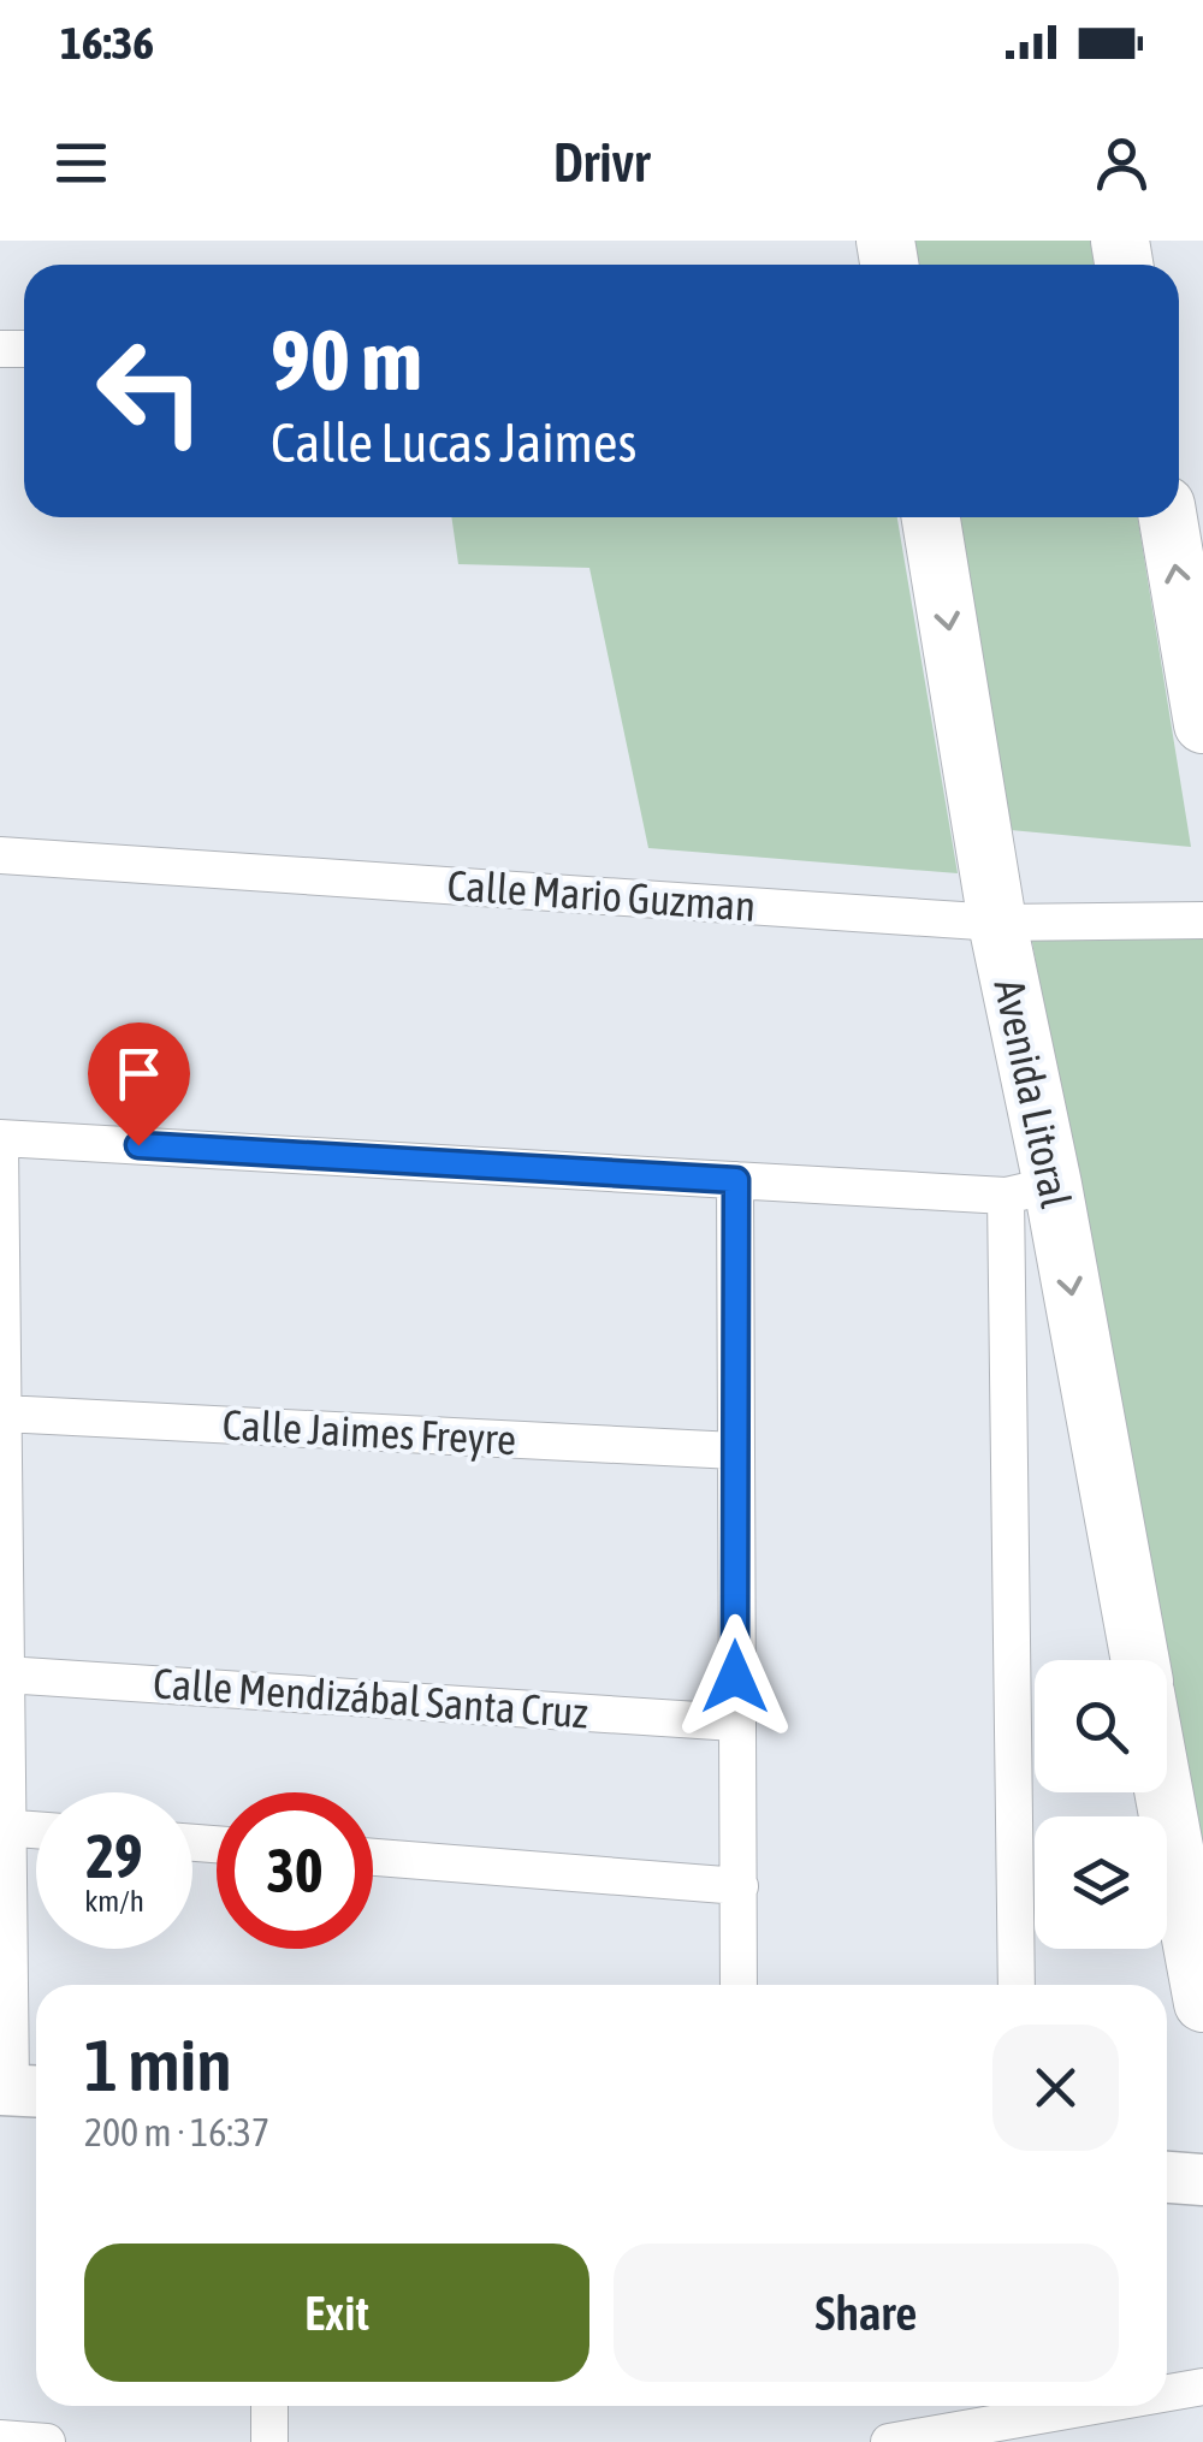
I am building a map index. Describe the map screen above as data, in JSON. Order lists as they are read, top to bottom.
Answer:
{
  "streets": {
    "main road": ["Avenida Litoral"],
    "street": ["Calle Mario Guzman", "Calle Jaimes Freyre", "Calle Mendizábal Santa Cruz"]
  },
  "crossings": [
    ["Calle Mario Guzman", "Avenida Litoral"]
  ],
  "one_way": ["Avenida Litoral"],
  "page": {
    "status": "16:36",
    "header": "Drivr",
    "turn": ["90 m", "Calle Lucas Jaimes"],
    "speed": "29 km/h",
    "limit": "30",
    "heading": ["1 min", "200 m · 16:37"],
    "buttons": ["Exit", "Share"]
  }
}
